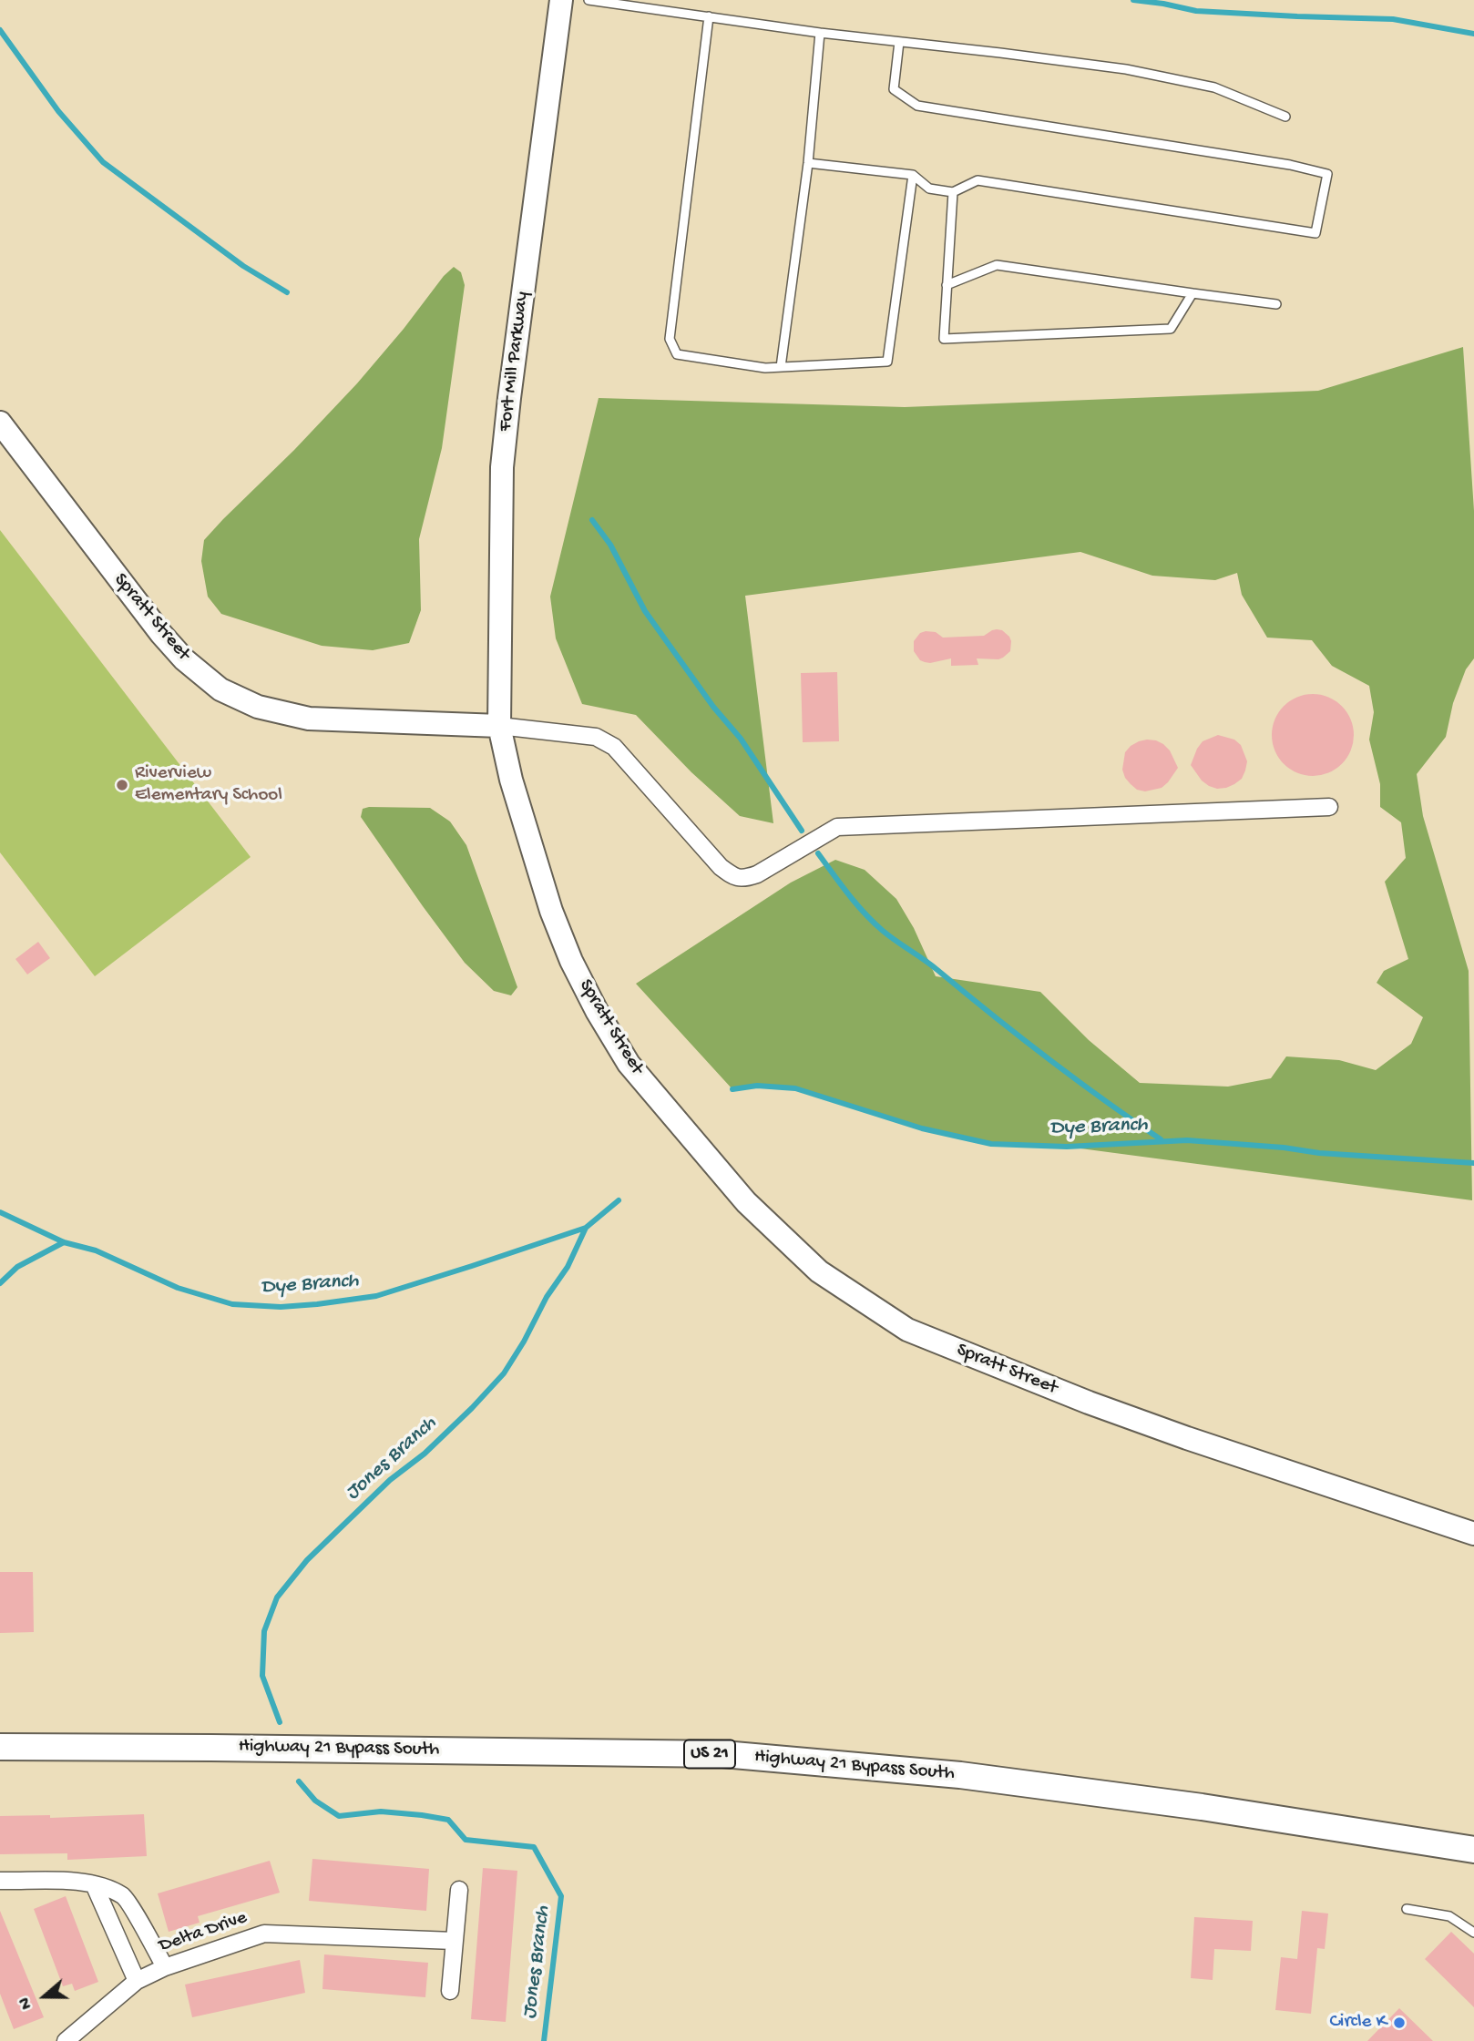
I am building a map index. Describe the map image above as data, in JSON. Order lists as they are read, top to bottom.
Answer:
{
  "streets": {
    "main road": [
      "Fort Mill Parkway",
      "Spratt Street",
      "Highway 21 Bypass South",
      "US 21"
    ],
    "street": ["Delta Drive"]
  },
  "crossings": [
    ["Fort Mill Parkway", "Spratt Street"]
  ],
  "water": ["Dye Branch", "Jones Branch"],
  "places": ["Riverview Elementary School", "Circle K"],
  "north": "left"
}
